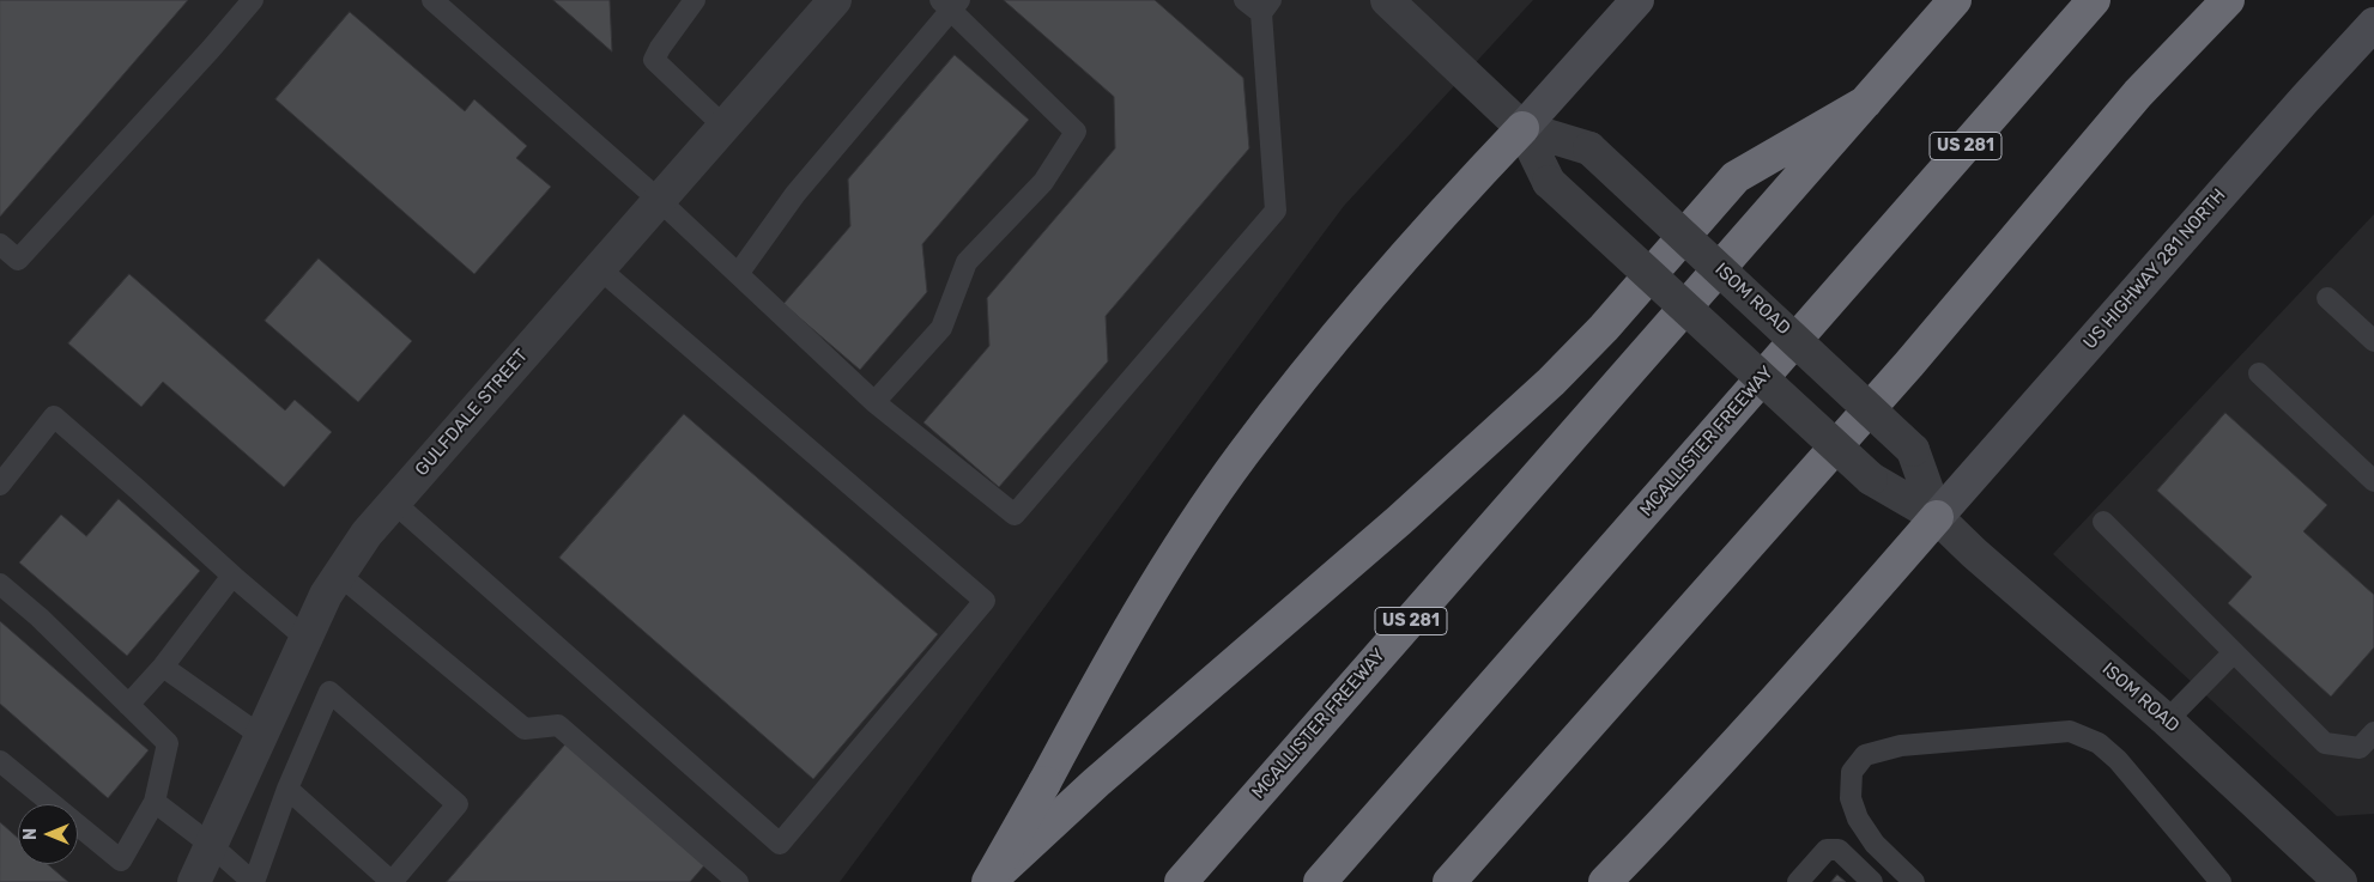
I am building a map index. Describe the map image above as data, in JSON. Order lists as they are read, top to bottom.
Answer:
{
  "streets": {
    "highway": ["US 281", "MCALLISTER FREEWAY"],
    "main road": ["US HIGHWAY 281 NORTH"],
    "street": ["ISOM ROAD", "GULFDALE STREET"]
  },
  "crossings": [
    ["US HIGHWAY 281 NORTH", "ISOM ROAD"]
  ],
  "north": "left"
}
